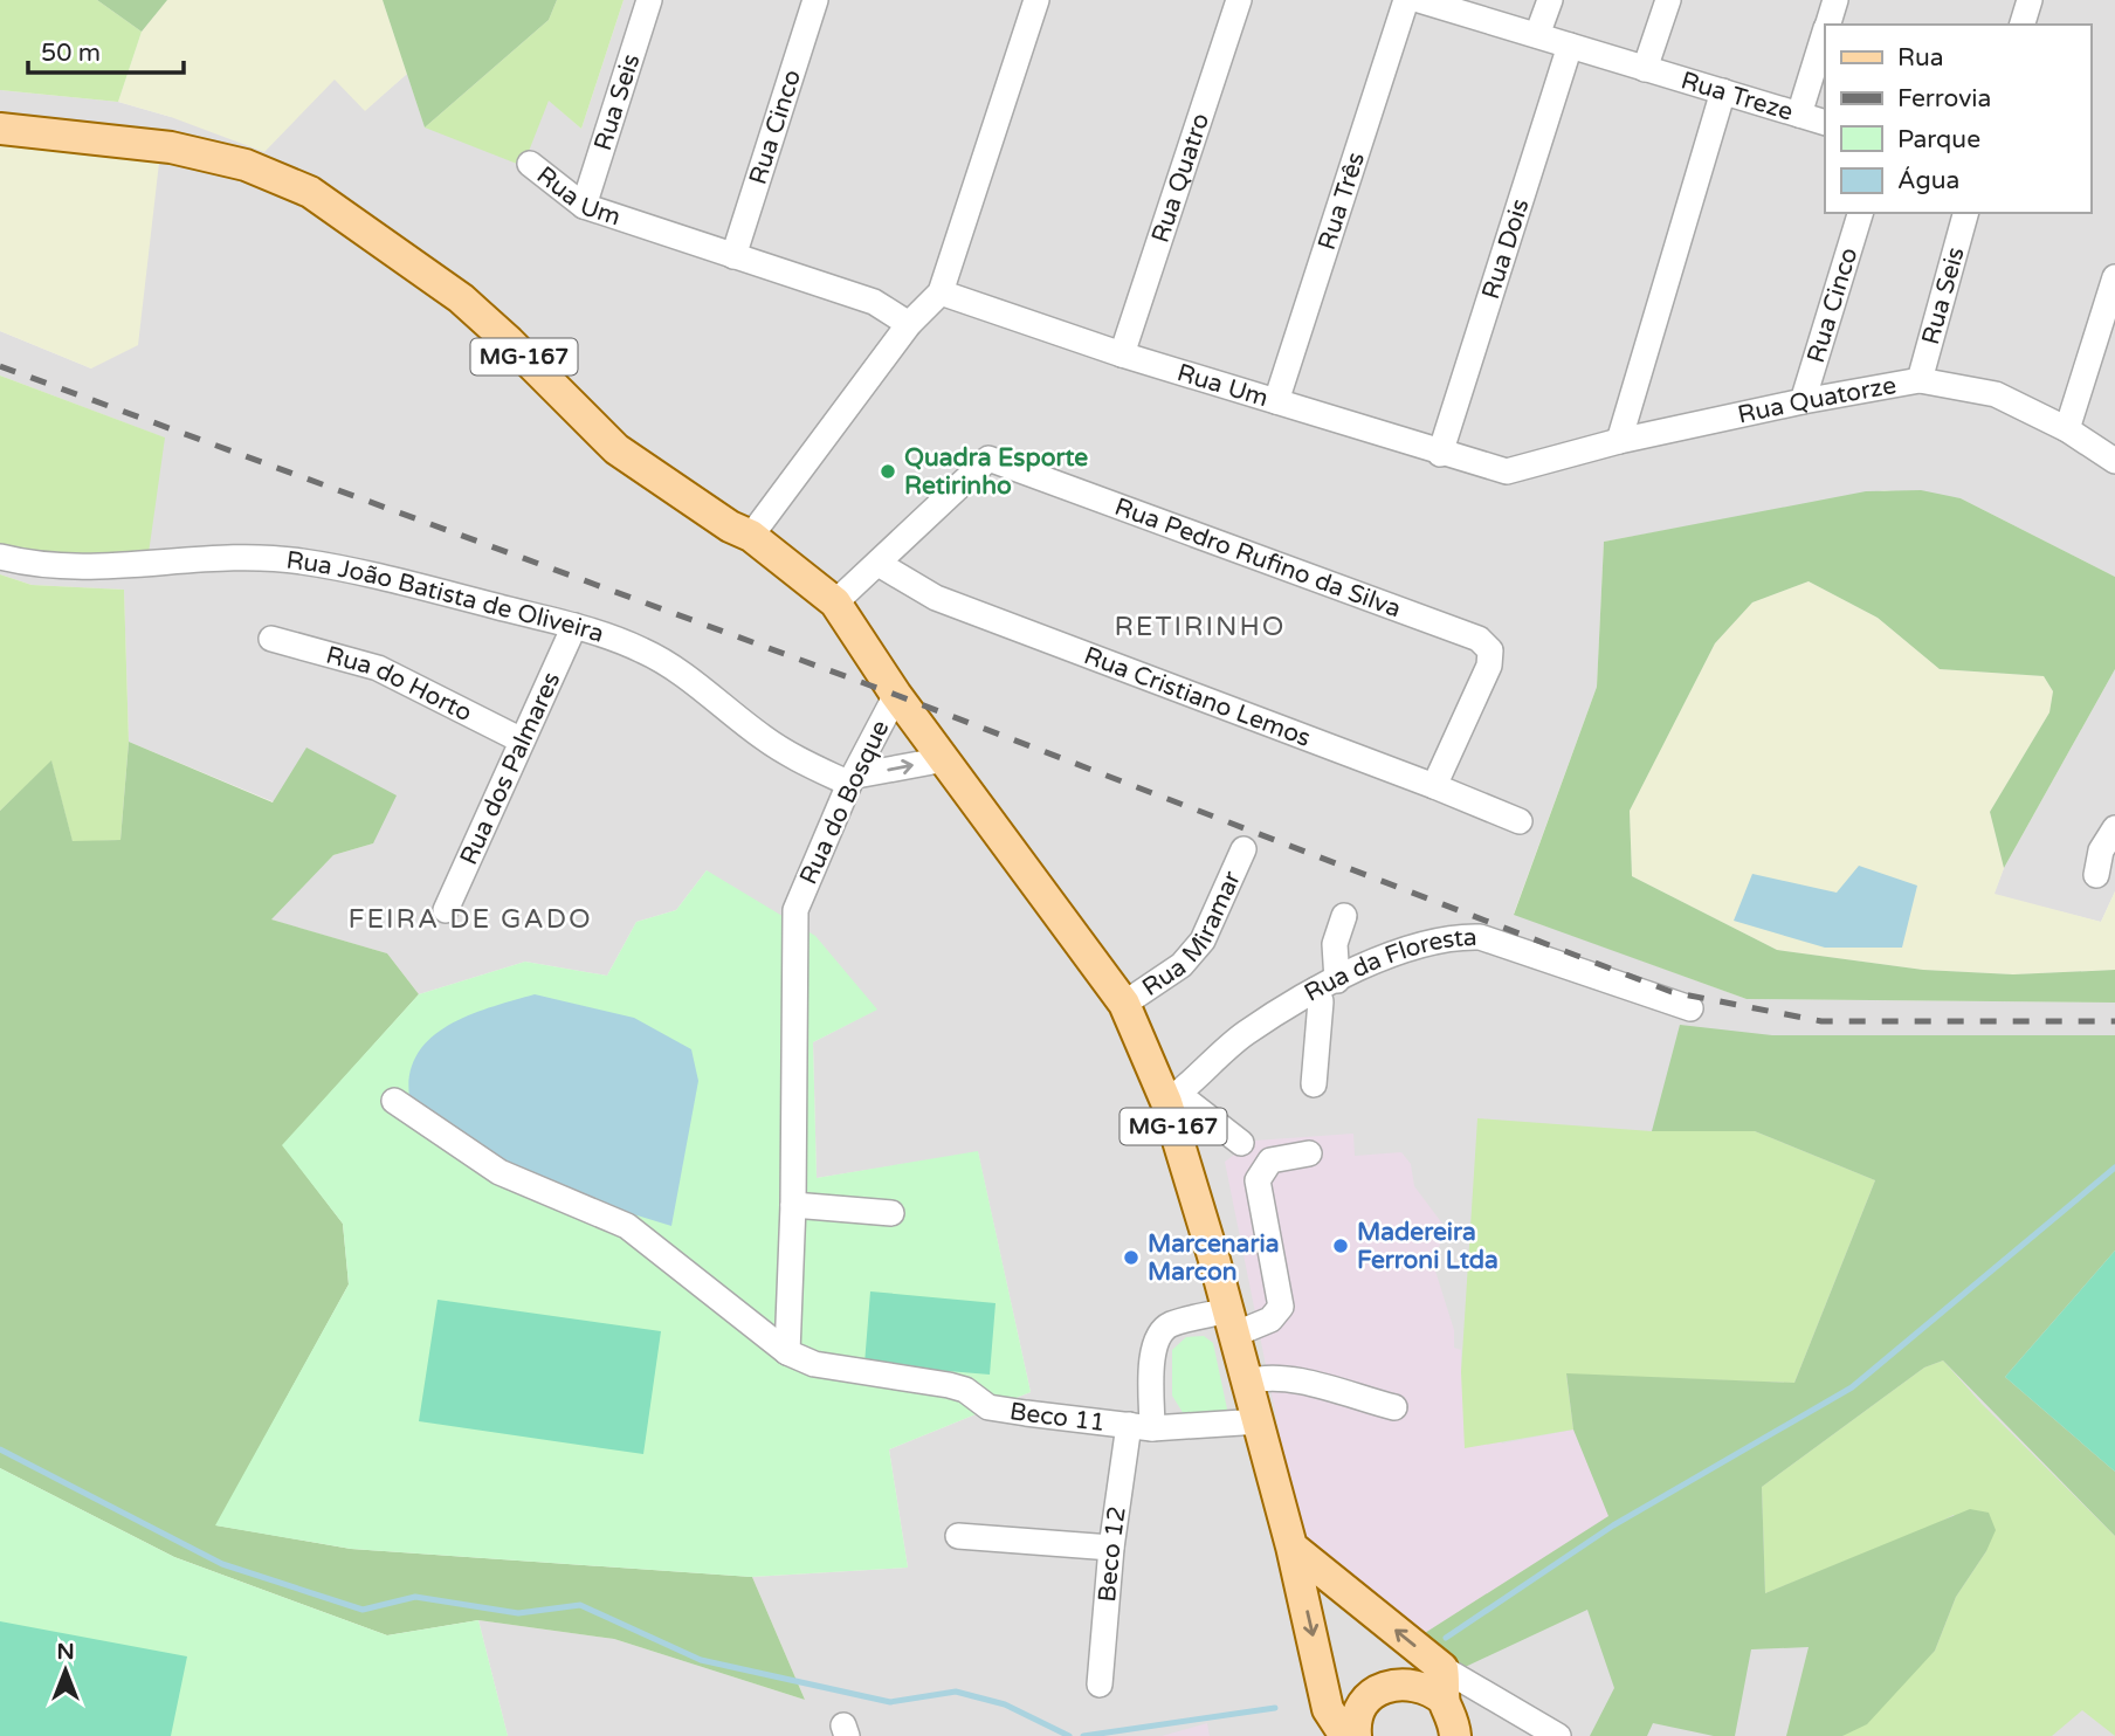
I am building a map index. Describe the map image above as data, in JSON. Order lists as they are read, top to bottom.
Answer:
{
  "streets": {
    "main road": ["MG-167"],
    "street": [
      "Rua Treze",
      "Rua Seis",
      "Rua Cinco",
      "Rua Quatro",
      "Rua Um",
      "Rua Três",
      "Rua Dois",
      "Rua Quatorze",
      "Rua Pedro Rufino da Silva",
      "Rua João Batista de Oliveira",
      "Rua do Horto",
      "Rua Cristiano Lemos",
      "Rua dos Palmares",
      "Rua do Bosque",
      "Rua Miramar",
      "Rua da Floresta",
      "Beco 11",
      "Beco 12"
    ]
  },
  "crossings": [
    ["Rua Treze", "Rua Dois"],
    ["Rua Seis", "Rua Um"],
    ["Rua Seis", "Rua Quatorze"],
    ["Rua Cinco", "Rua Um"],
    ["Rua Cinco", "Rua Quatorze"],
    ["Rua Quatro", "Rua Um"],
    ["Rua Um", "Rua Três"],
    ["Rua Um", "Rua Dois"],
    ["Rua Um", "Rua Quatorze"],
    ["MG-167", "Rua Pedro Rufino da Silva"],
    ["MG-167", "Rua do Bosque"],
    ["MG-167", "Rua Miramar"],
    ["MG-167", "Rua da Floresta"],
    ["MG-167", "Beco 11"],
    ["MG-167", "Beco 12"],
    ["Rua Pedro Rufino da Silva", "Rua Cristiano Lemos"],
    ["Rua João Batista de Oliveira", "Rua dos Palmares"],
    ["Rua João Batista de Oliveira", "Rua do Bosque"],
    ["Rua do Horto", "Rua dos Palmares"],
    ["Beco 11", "Beco 12"]
  ],
  "districts": ["RETIRINHO", "FEIRA DE GADO"],
  "places": ["Quadra Esporte Retirinho", "Madereira Ferroni Ltda", "Marcenaria Marcon"],
  "legend": [
    "Rua",
    "Ferrovia",
    "Parque",
    "Água"
  ],
  "scale_bar": "50 m",
  "north": "top"
}
